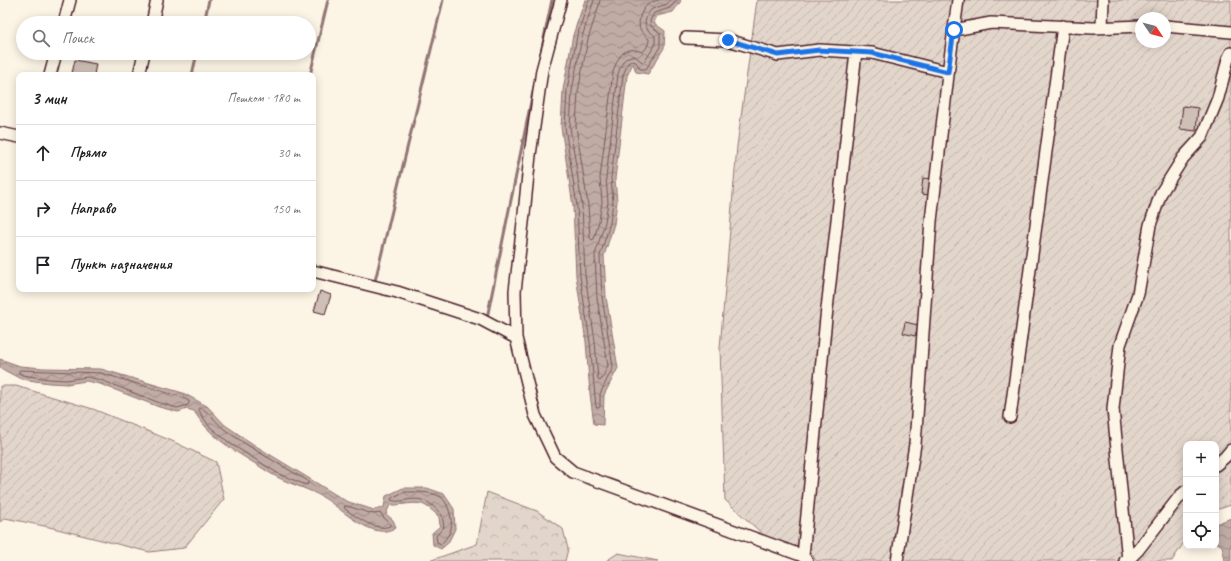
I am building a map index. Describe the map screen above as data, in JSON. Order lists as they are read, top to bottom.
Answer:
{
  "north": "bottom right",
  "page": {
    "search": "Поиск",
    "heading": ["3 мин", "Пешком · 180 m"],
    "list": [
      ["Прямо", "30 m"],
      ["Направо", "150 m"],
      "Пункт назначения"
    ],
    "map_buttons": ["+", "−"]
  }
}
